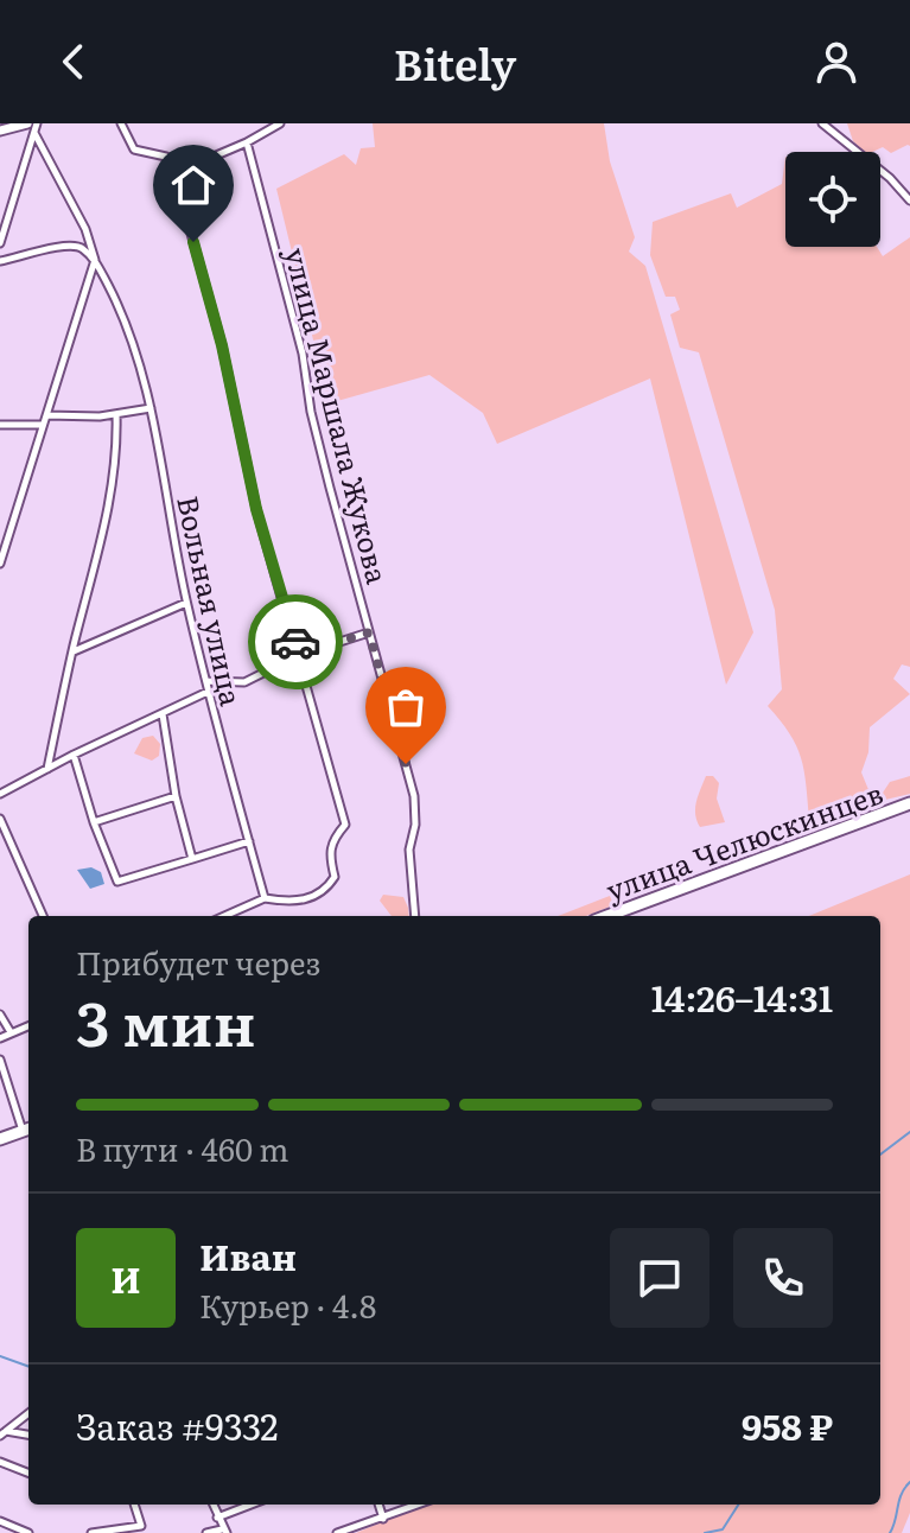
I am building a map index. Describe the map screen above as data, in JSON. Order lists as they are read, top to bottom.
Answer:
{
  "streets": {
    "main road": ["улица Челюскинцев"],
    "street": ["улица Маршала Жукова", "Вольная улица"]
  },
  "page": {
    "header": "Bitely",
    "heading": ["3 мин", "Прибудет через", "14:26–14:31"],
    "panel": [
      "Иван",
      "Курьер · 4.8",
      "Заказ #9332",
      "958 ₽"
    ],
    "bar": "В пути · 460 m",
    "round": "И"
  }
}
